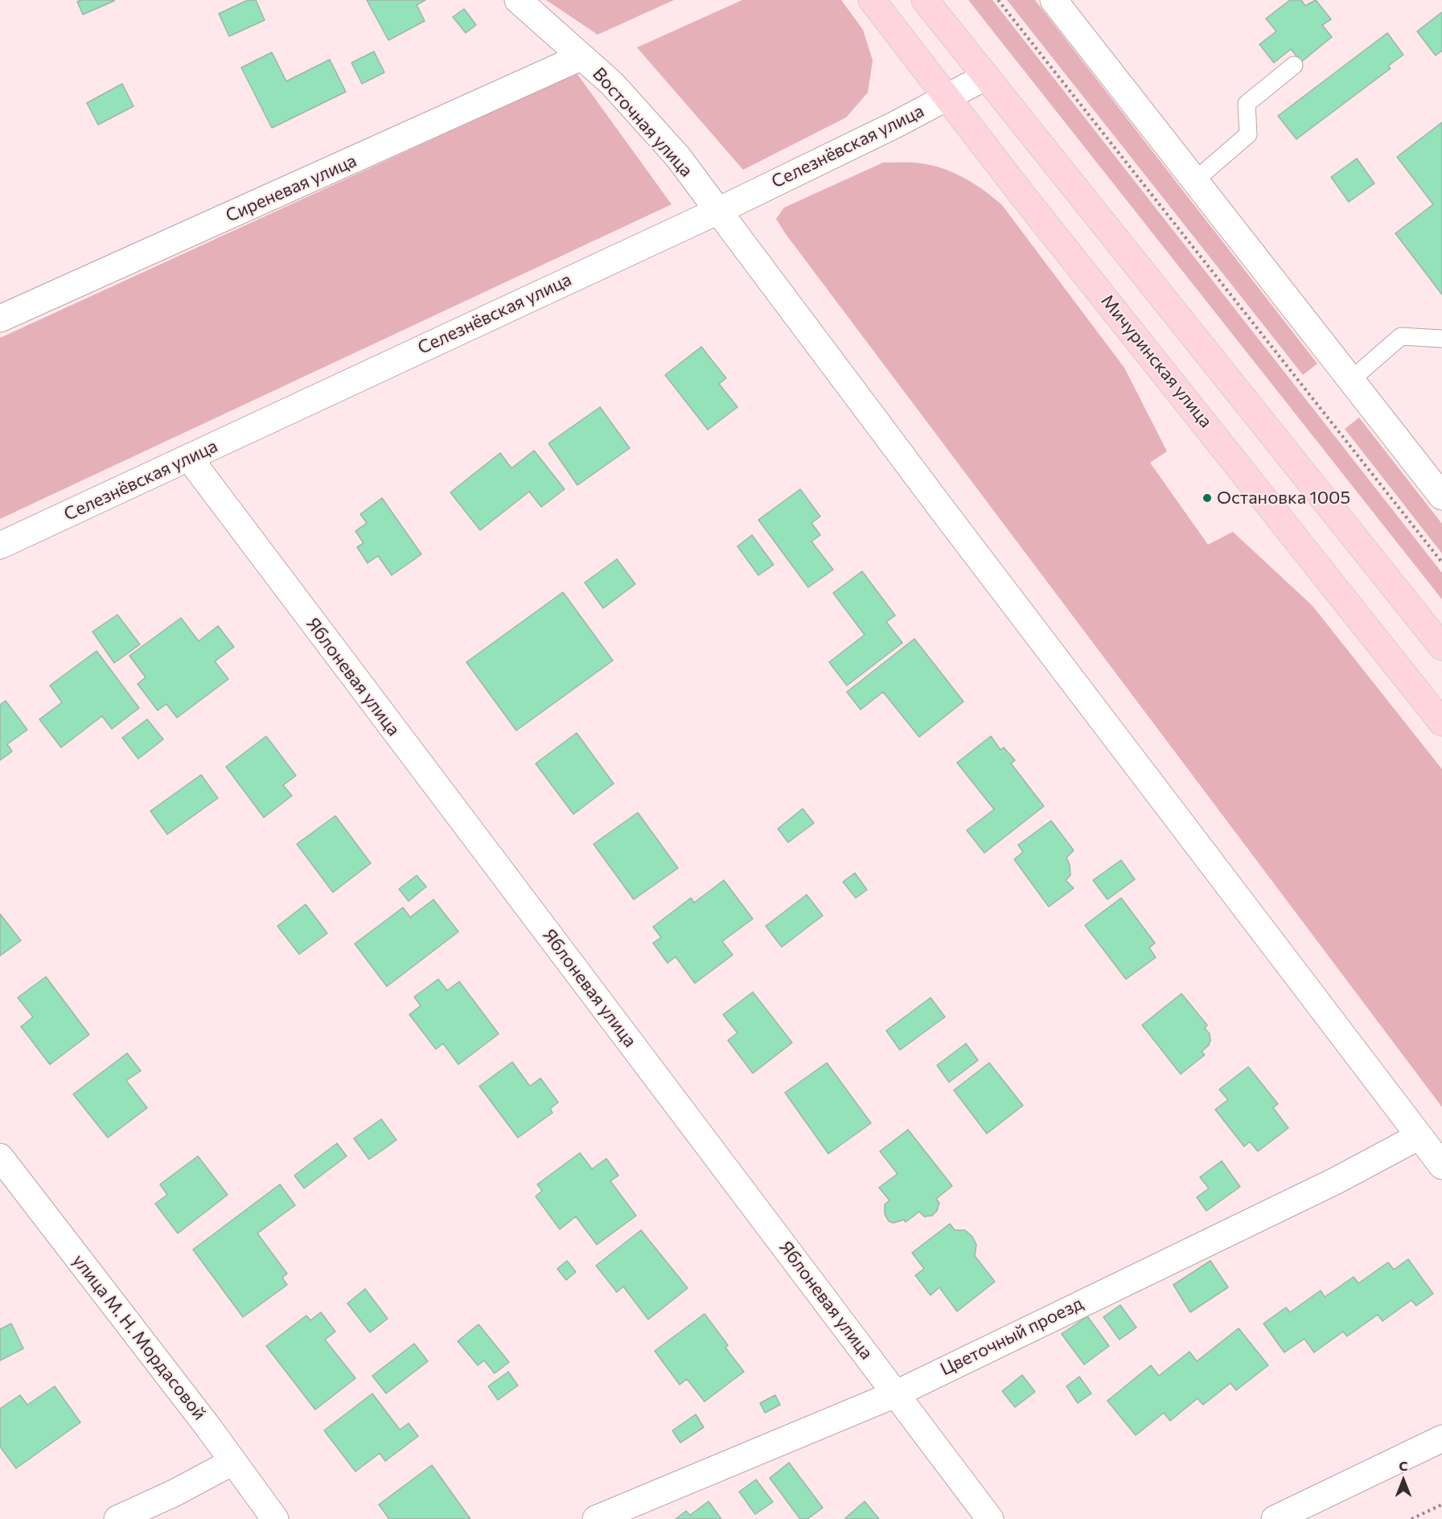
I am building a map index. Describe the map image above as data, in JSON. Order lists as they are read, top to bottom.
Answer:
{
  "streets": {
    "main road": ["Мичуринская улица"],
    "street": [
      "Восточная улица",
      "Селезнёвская улица",
      "Сиреневая улица",
      "Яблоневая улица",
      "Цветочный проезд",
      "улица М. Н. Мордасовой"
    ]
  },
  "crossings": [
    ["Восточная улица", "Селезнёвская улица"],
    ["Восточная улица", "Сиреневая улица"],
    ["Восточная улица", "Цветочный проезд"],
    ["Селезнёвская улица", "Мичуринская улица"],
    ["Селезнёвская улица", "Яблоневая улица"],
    ["Яблоневая улица", "Цветочный проезд"]
  ],
  "places": ["Остановка 1005"],
  "north": "top"
}
